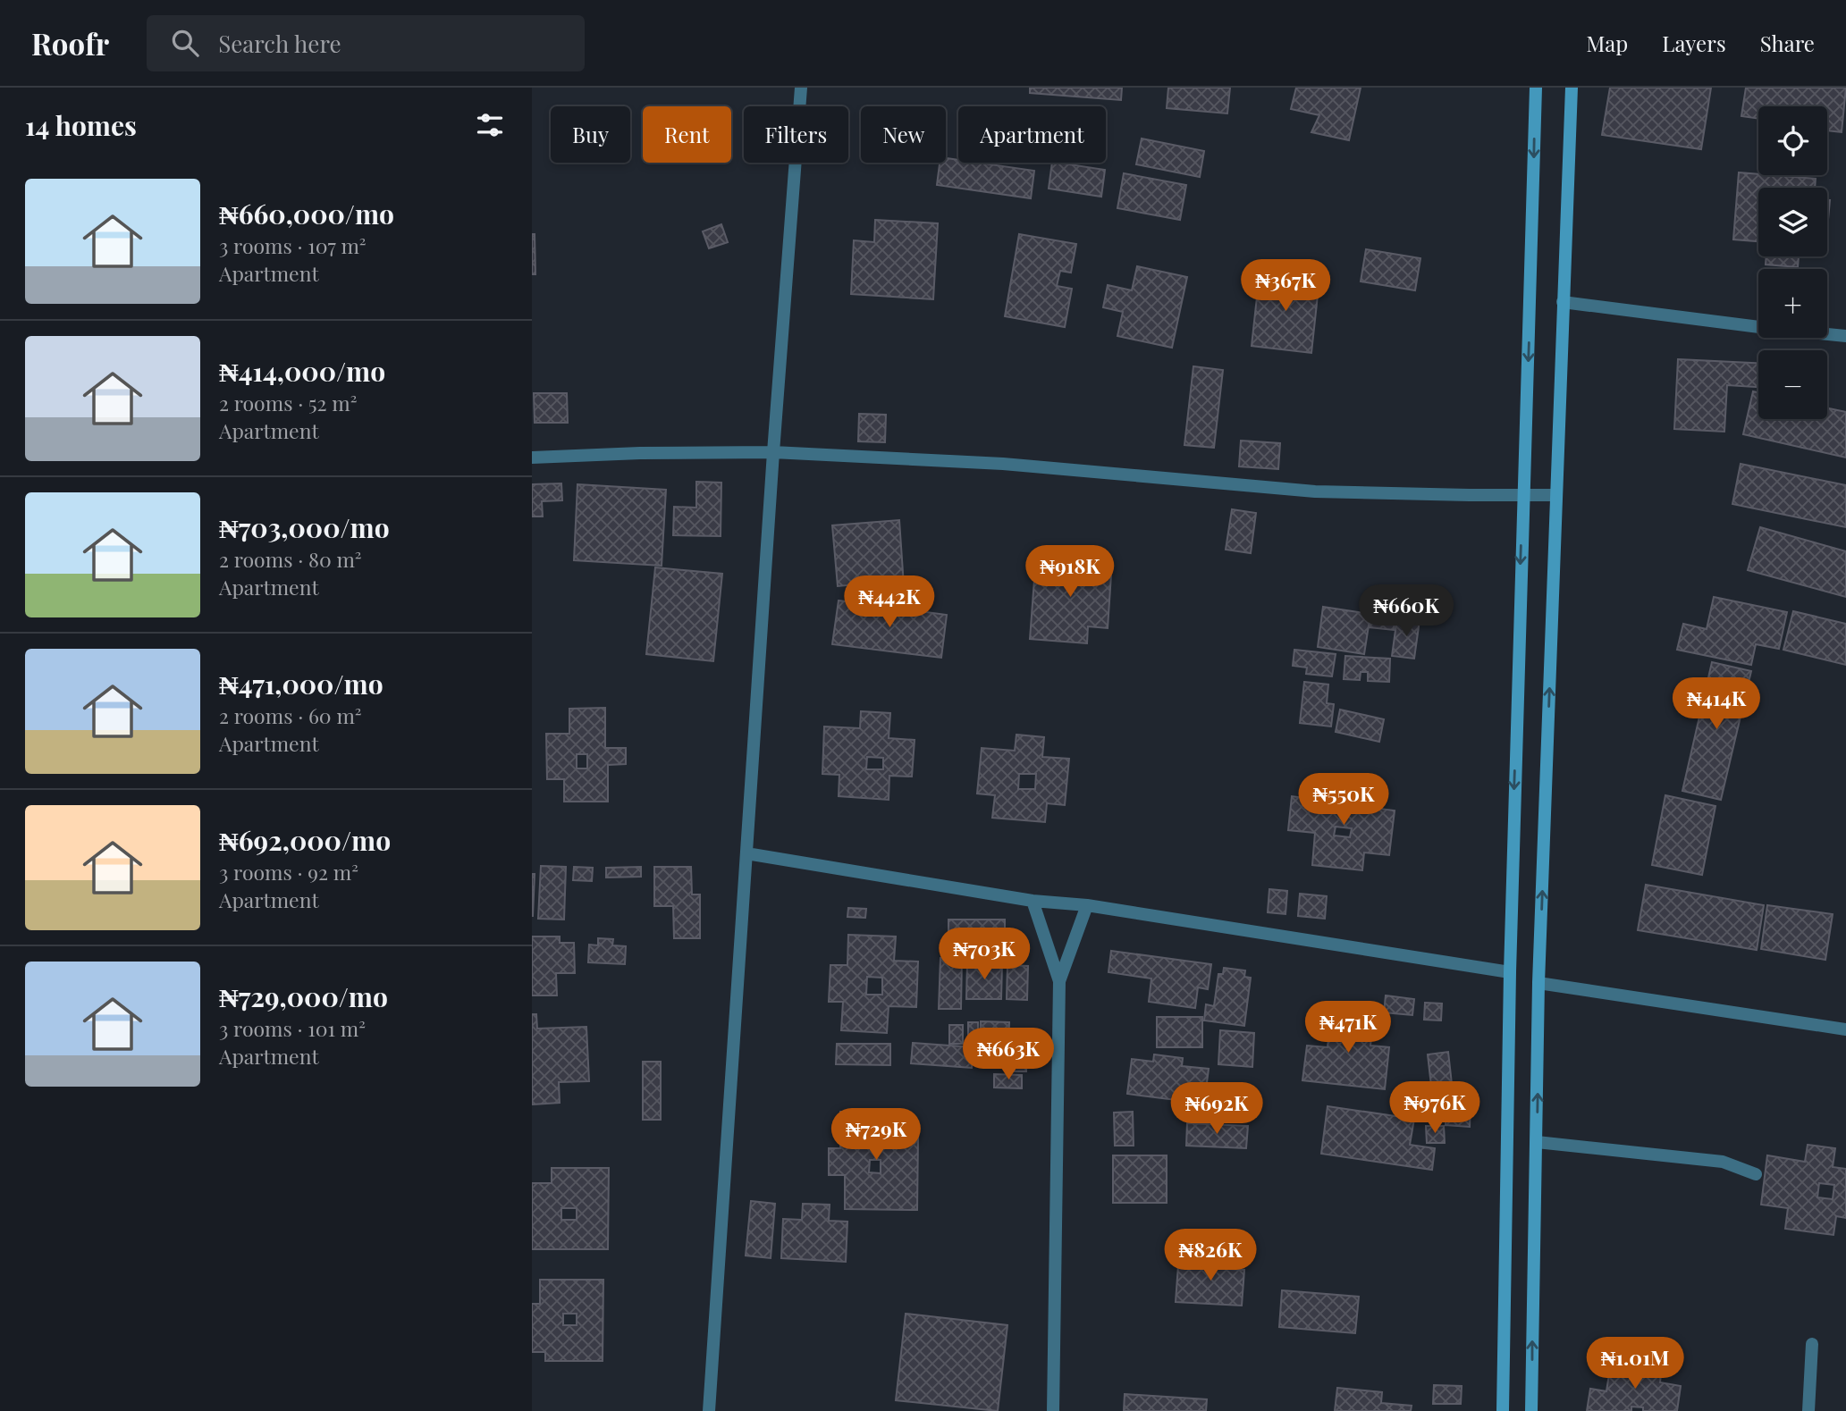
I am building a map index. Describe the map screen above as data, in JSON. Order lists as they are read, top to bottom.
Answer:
{
  "page": {
    "header": "Roofr",
    "search": "Search here",
    "nav": ["Map", "Layers", "Share"],
    "heading": "14 homes",
    "map_buttons": ["+", "−"],
    "chip": [
      "Buy",
      "Rent",
      "Filters",
      "New",
      "Apartment"
    ],
    "list": [
      {
        "name": "₦660,000/mo",
        "note": "3 rooms · 107 m² · Apartment"
      },
      {
        "name": "₦414,000/mo",
        "note": "2 rooms · 52 m² · Apartment"
      },
      {
        "name": "₦703,000/mo",
        "note": "2 rooms · 80 m² · Apartment"
      },
      {
        "name": "₦471,000/mo",
        "note": "2 rooms · 60 m² · Apartment"
      },
      {
        "name": "₦692,000/mo",
        "note": "3 rooms · 92 m² · Apartment"
      },
      {
        "name": "₦729,000/mo",
        "note": "3 rooms · 101 m² · Apartment"
      }
    ],
    "price": [
      "₦367K",
      "₦918K",
      "₦442K",
      "₦660K",
      "₦414K",
      "₦550K",
      "₦703K",
      "₦471K",
      "₦663K",
      "₦976K",
      "₦692K",
      "₦729K",
      "₦826K",
      "₦1.01M"
    ]
  }
}
